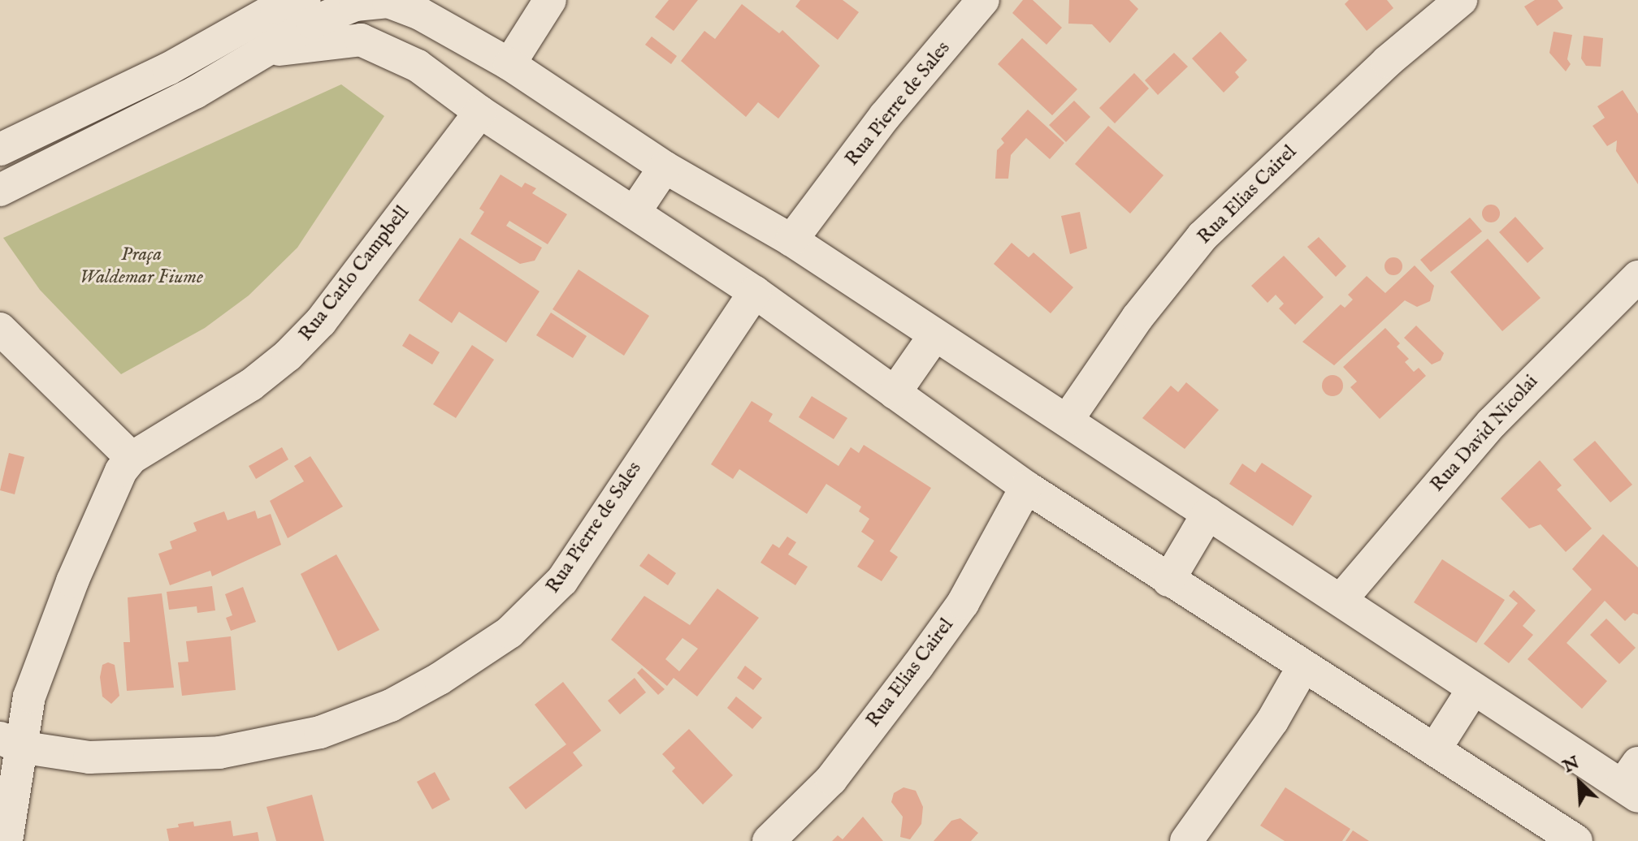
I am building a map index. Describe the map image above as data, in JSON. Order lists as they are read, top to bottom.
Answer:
{
  "streets": {
    "street": [
      "Rua Pierre de Sales",
      "Rua Elias Cairel",
      "Rua Carlo Campbell",
      "Rua David Nicolai"
    ]
  },
  "parks": ["Praça Waldemar Fiume"],
  "north": "top left"
}
